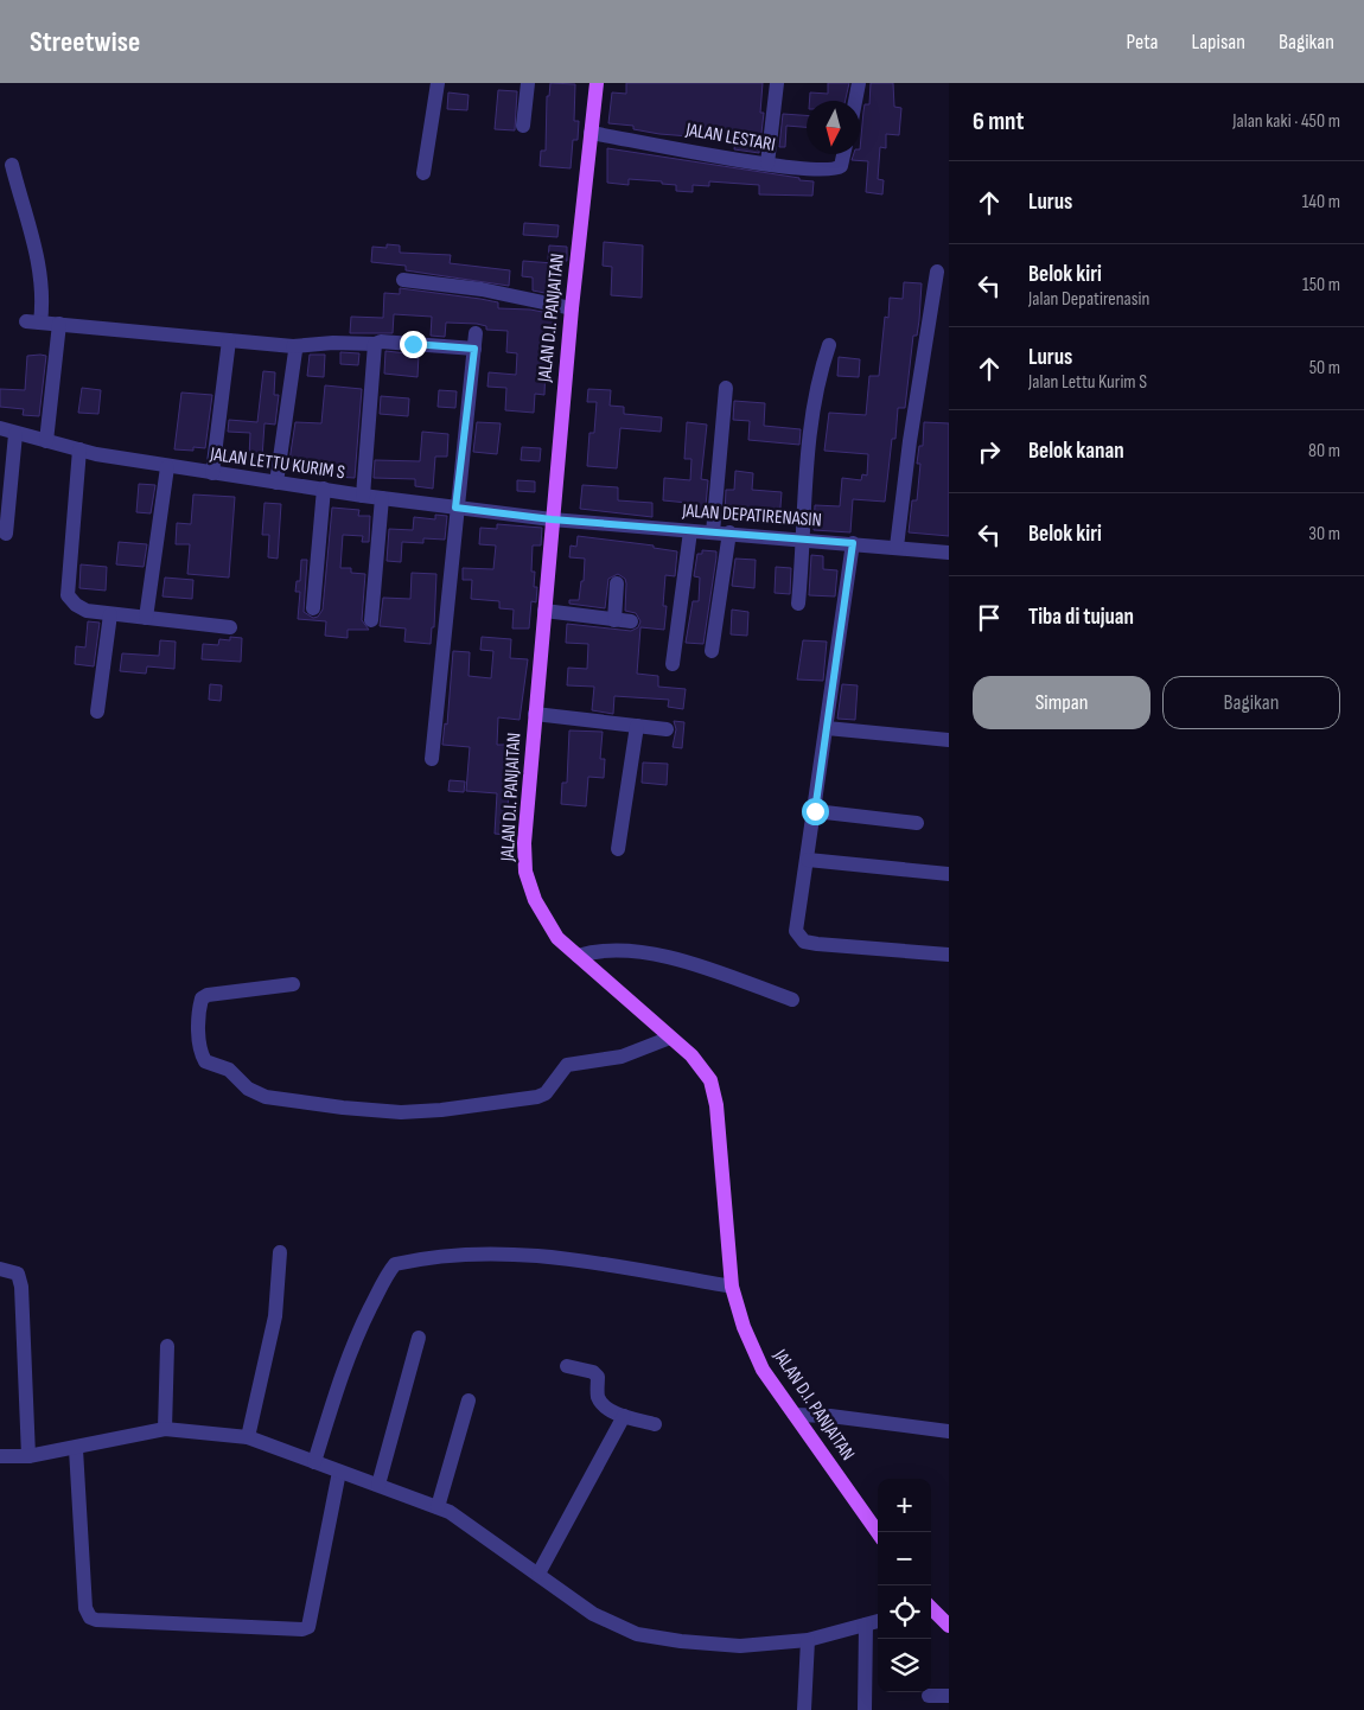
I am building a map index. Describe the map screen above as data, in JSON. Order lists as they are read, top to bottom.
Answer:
{
  "streets": {
    "main road": ["JALAN D.I. PANJAITAN"],
    "street": ["JALAN LESTARI", "JALAN LETTU KURIM S", "JALAN DEPATIRENASIN"]
  },
  "crossings": [
    ["JALAN LESTARI", "JALAN D.I. PANJAITAN"],
    ["JALAN D.I. PANJAITAN", "JALAN LETTU KURIM S"],
    ["JALAN D.I. PANJAITAN", "JALAN DEPATIRENASIN"],
    ["JALAN LETTU KURIM S", "JALAN DEPATIRENASIN"]
  ],
  "north": "bottom",
  "page": {
    "header": "Streetwise",
    "nav": ["Peta", "Lapisan", "Bagikan"],
    "heading": ["6 mnt", "Jalan kaki · 450 m"],
    "list": [
      ["Lurus", "140 m"],
      ["Belok kiri", "Jalan Depatirenasin", "150 m"],
      ["Lurus", "Jalan Lettu Kurim S", "50 m"],
      ["Belok kanan", "80 m"],
      ["Belok kiri", "30 m"],
      "Tiba di tujuan"
    ],
    "buttons": ["Simpan", "Bagikan"],
    "map_buttons": ["+", "−"]
  }
}
